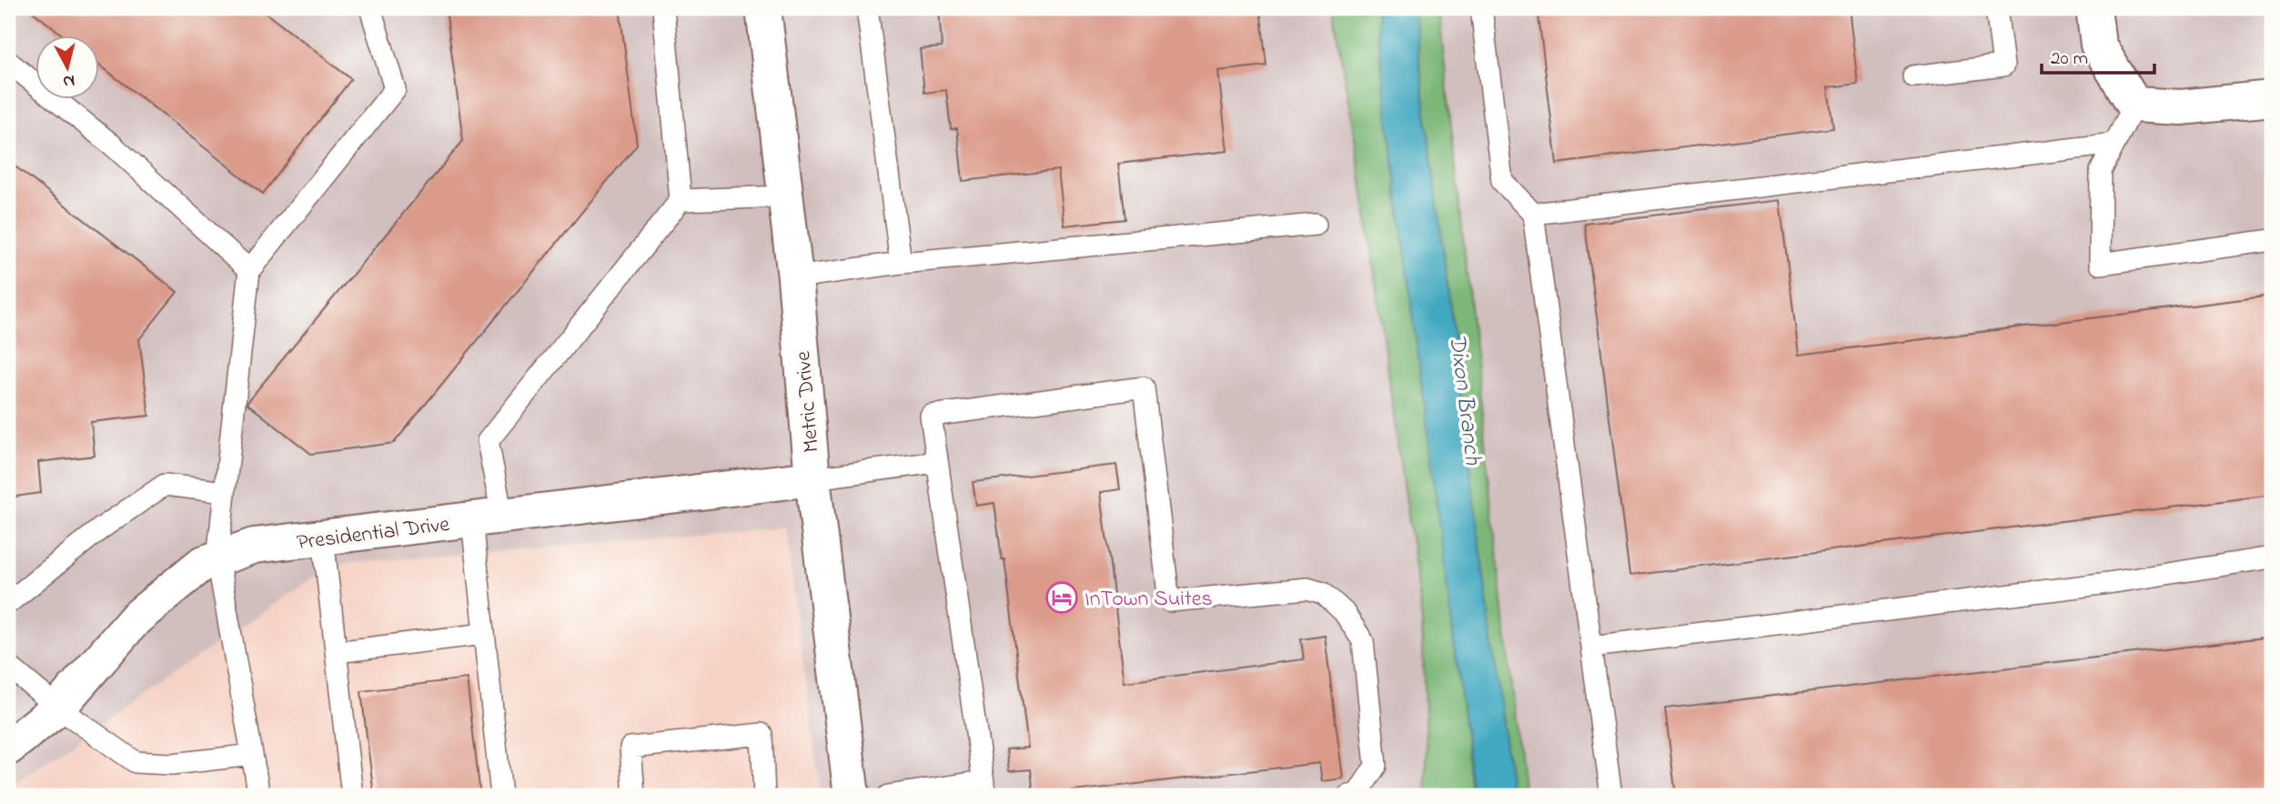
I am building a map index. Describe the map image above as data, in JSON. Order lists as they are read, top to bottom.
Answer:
{
  "streets": {
    "street": ["Metric Drive", "Presidential Drive"]
  },
  "crossings": [
    ["Metric Drive", "Presidential Drive"]
  ],
  "water": ["Dixon Branch"],
  "places": {
    "hotel": ["InTown Suites"]
  },
  "scale_bar": "20 m",
  "north": "bottom"
}
